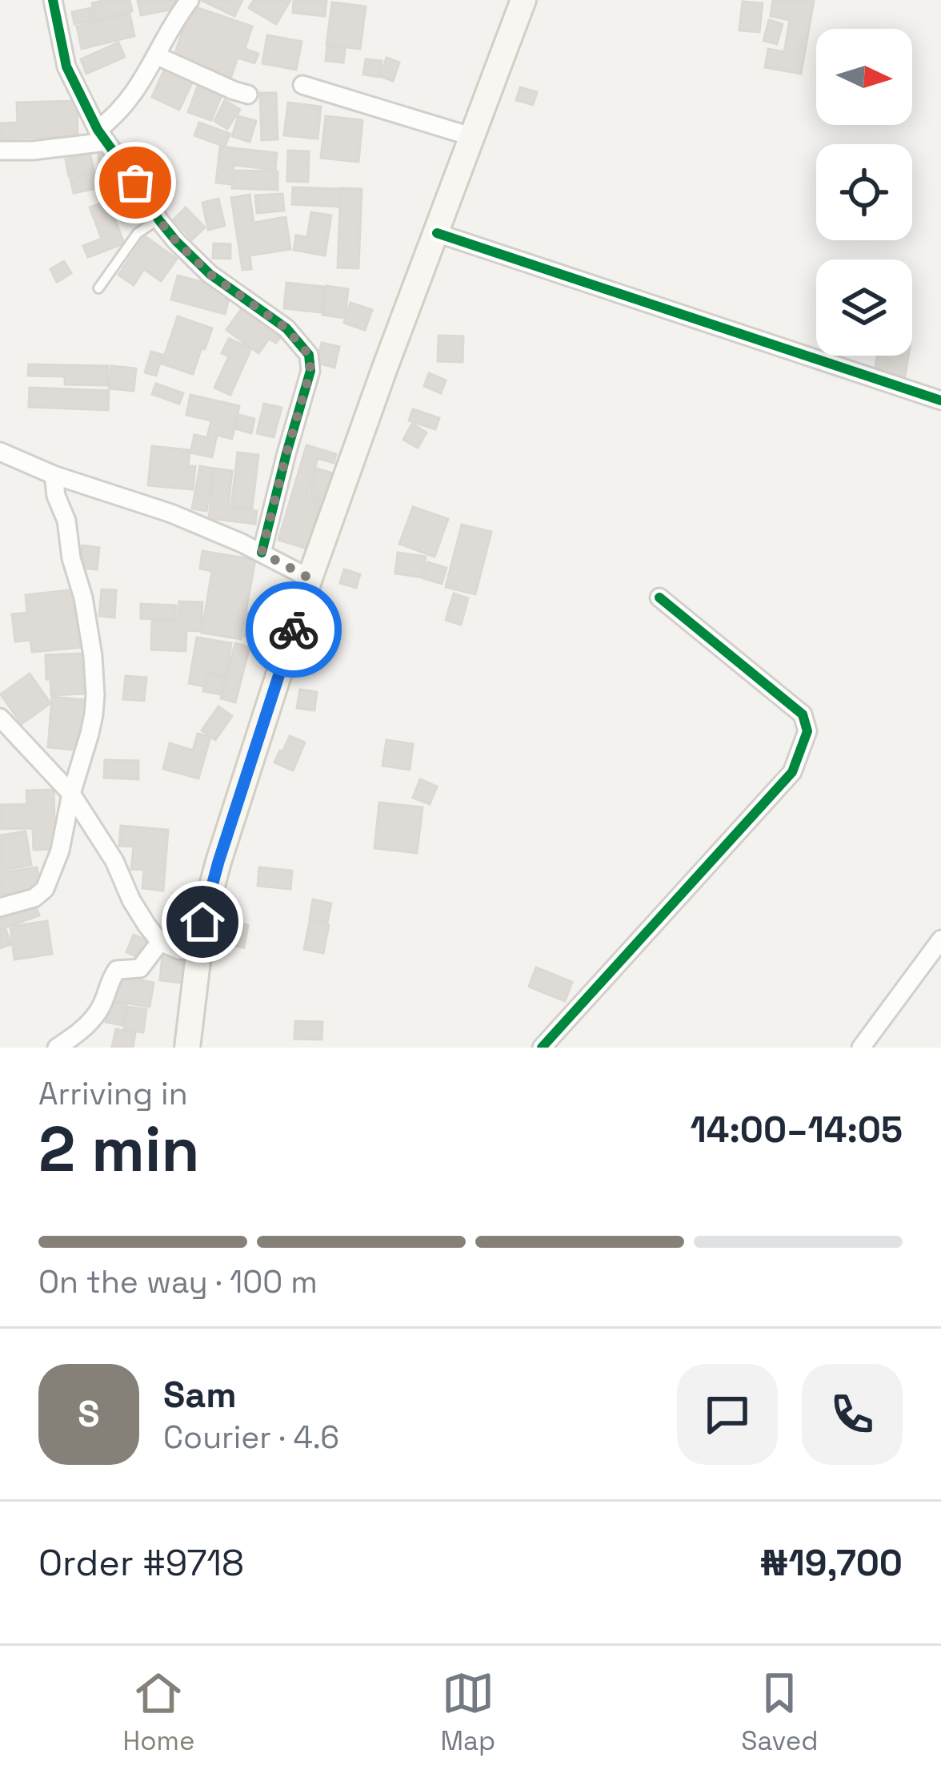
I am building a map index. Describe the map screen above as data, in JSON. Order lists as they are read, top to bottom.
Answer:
{
  "north": "right",
  "page": {
    "heading": ["2 min", "Arriving in", "14:00–14:05"],
    "panel": [
      "Sam",
      "Courier · 4.6",
      "Order #9718",
      "₦19,700"
    ],
    "bar": "On the way · 100 m",
    "round": "S",
    "tabs": ["Home", "Map", "Saved"]
  }
}
